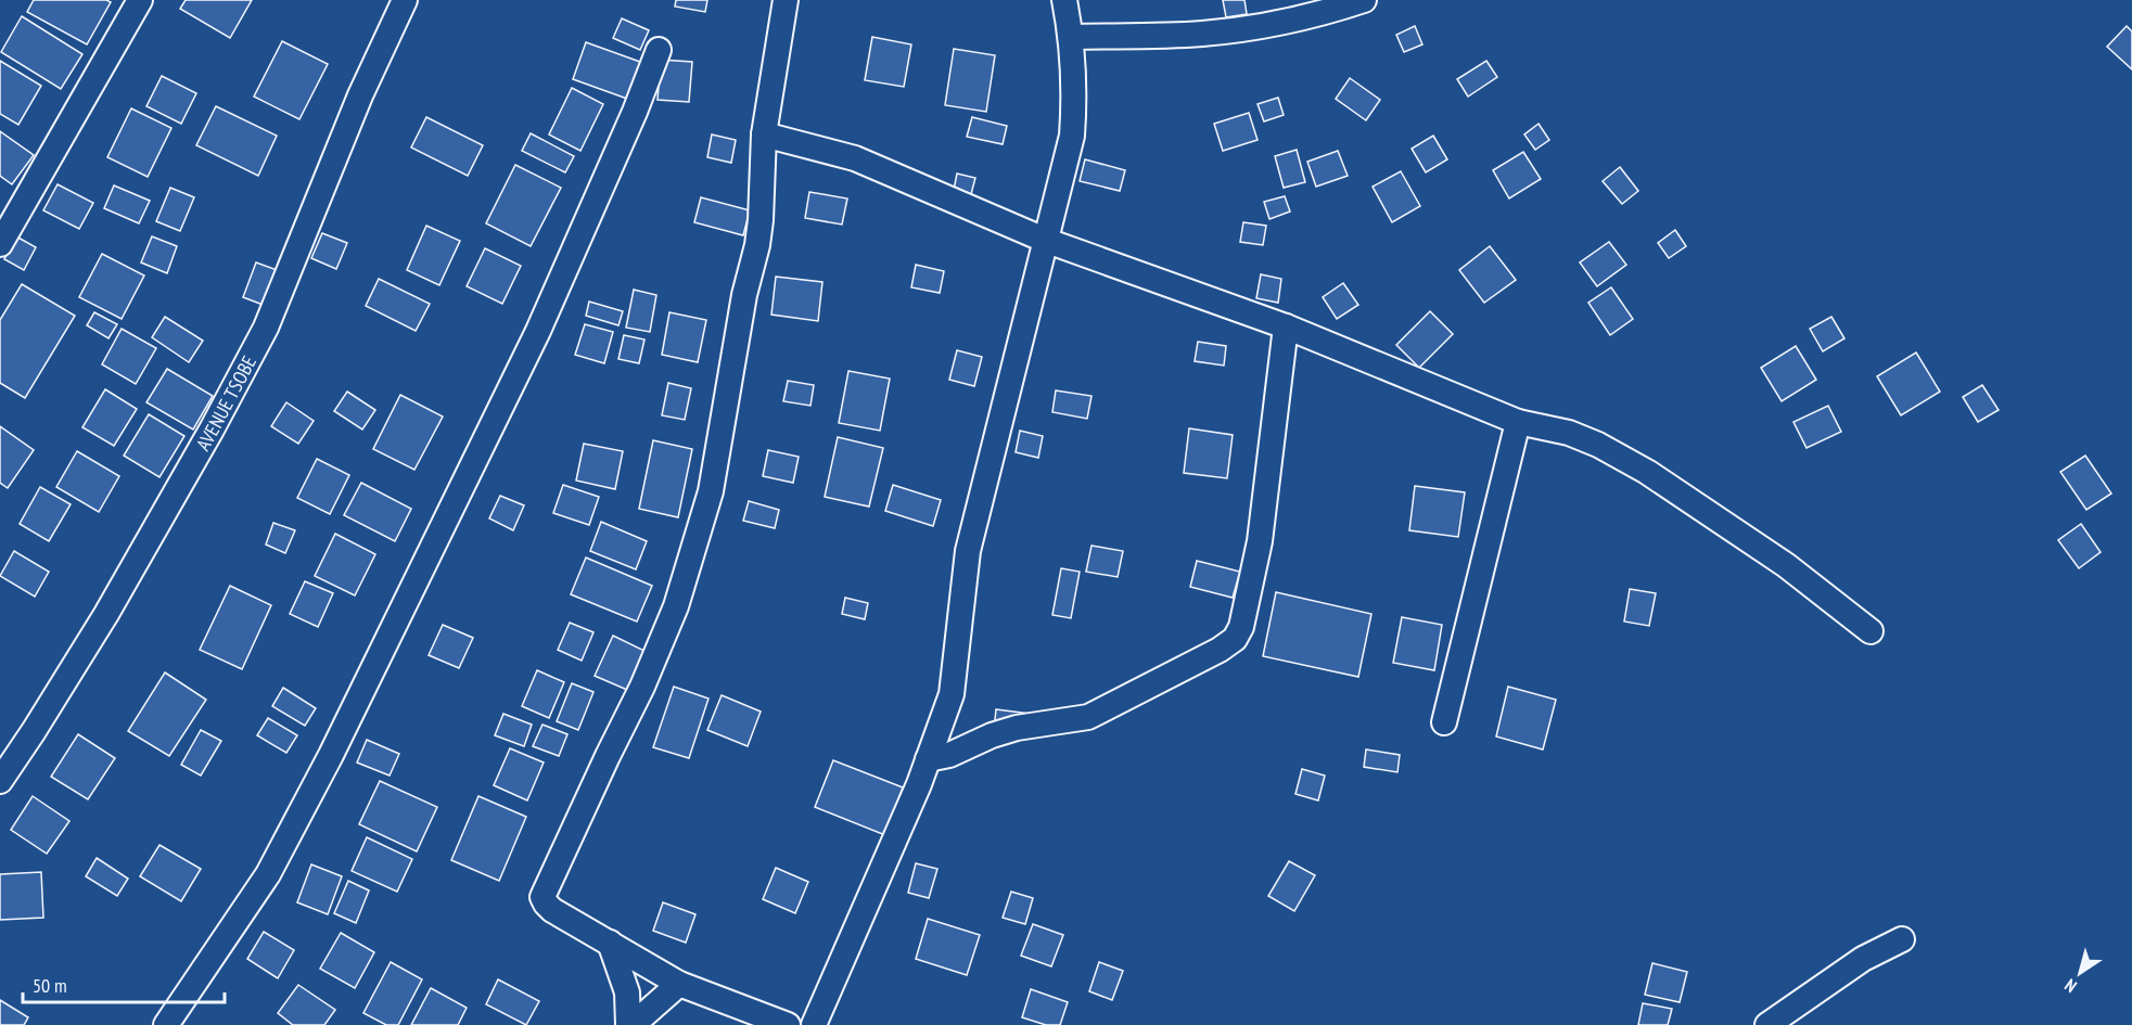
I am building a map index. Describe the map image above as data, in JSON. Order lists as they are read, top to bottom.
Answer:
{
  "streets": {
    "street": ["AVENUE TSOBE"]
  },
  "scale_bar": "50 m",
  "north": "bottom left"
}
